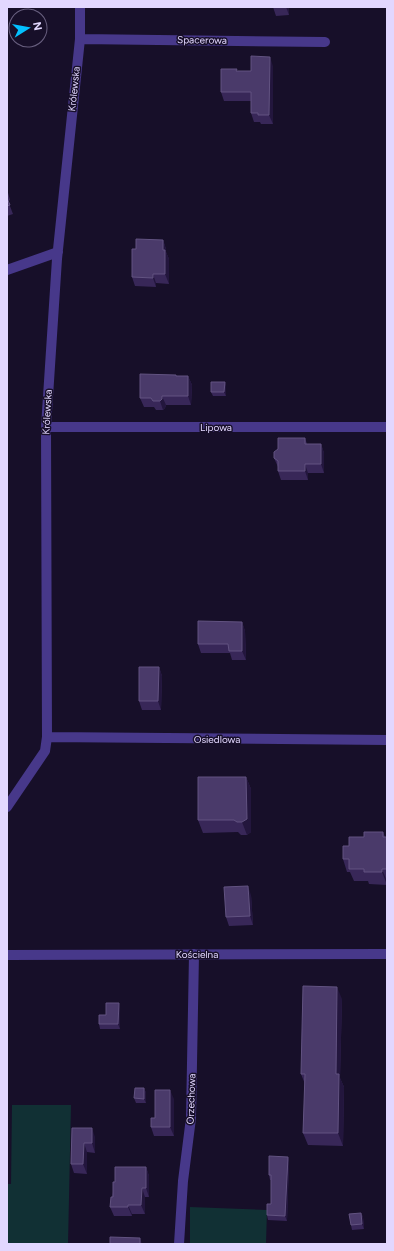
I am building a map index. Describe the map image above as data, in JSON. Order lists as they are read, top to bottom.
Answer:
{
  "streets": {
    "street": [
      "Spacerowa",
      "Królewska",
      "Lipowa",
      "Osiedlowa",
      "Kościelna",
      "Orzechowa"
    ]
  },
  "crossings": [
    ["Spacerowa", "Królewska"],
    ["Królewska", "Lipowa"],
    ["Królewska", "Osiedlowa"],
    ["Kościelna", "Orzechowa"]
  ],
  "north": "right"
}
